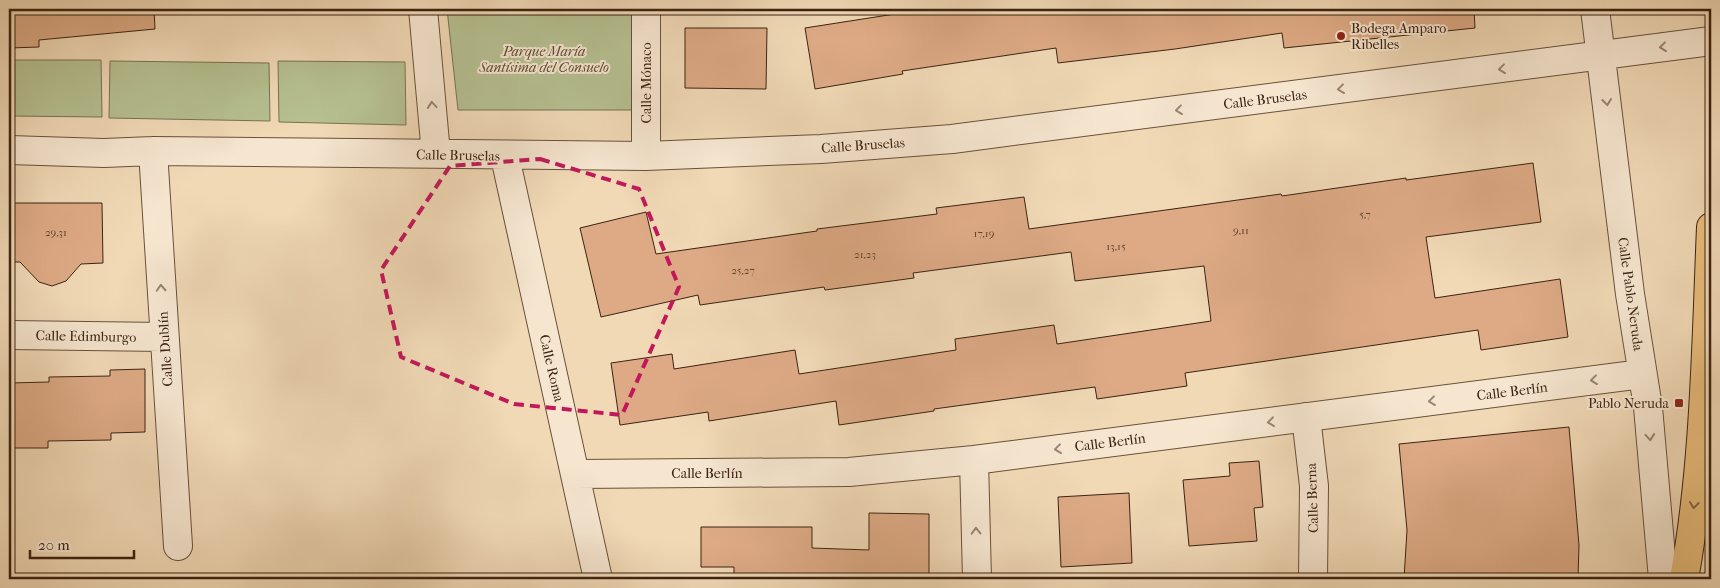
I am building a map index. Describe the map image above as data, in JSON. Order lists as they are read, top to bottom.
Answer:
{
  "streets": {
    "street": [
      "Calle Mónaco",
      "Calle Bruselas",
      "Calle Pablo Neruda",
      "Calle Edimburgo",
      "Calle Dublín",
      "Calle Roma",
      "Calle Berlín",
      "Calle Berna"
    ]
  },
  "crossings": [
    ["Calle Mónaco", "Calle Bruselas"],
    ["Calle Bruselas", "Calle Pablo Neruda"],
    ["Calle Bruselas", "Calle Dublín"],
    ["Calle Bruselas", "Calle Roma"],
    ["Calle Pablo Neruda", "Calle Berlín"],
    ["Calle Edimburgo", "Calle Dublín"],
    ["Calle Roma", "Calle Berlín"],
    ["Calle Berlín", "Calle Berna"]
  ],
  "one_way": [
    "Calle Bruselas",
    "Calle Pablo Neruda",
    "Calle Dublín",
    "Calle Berlín"
  ],
  "parks": ["Parque María Santísima del Consuelo"],
  "places": {
    "other": ["Bodega Amparo Ribelles"],
    "transit": ["Pablo Neruda"]
  },
  "house_numbers": [
    "5,7",
    "9,11",
    "29,31",
    "17,19",
    "13,15",
    "21,23",
    "25,27"
  ],
  "scale_bar": "20 m"
}
